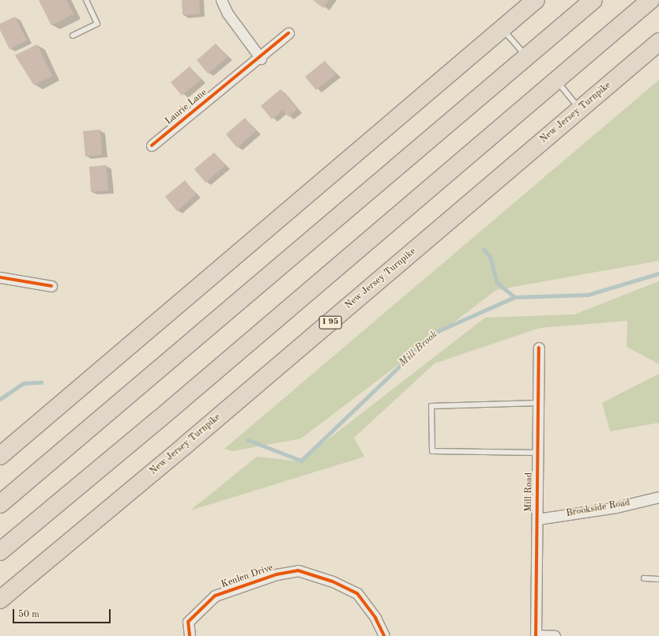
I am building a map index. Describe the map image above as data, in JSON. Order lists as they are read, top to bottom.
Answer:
{
  "streets": {
    "highway": ["New Jersey Turnpike", "I 95"],
    "street": [
      "Laurie Lane",
      "Mill Road",
      "Brookside Road",
      "Kenlen Drive"
    ]
  },
  "crossings": [
    ["Mill Road", "Brookside Road"]
  ],
  "water": ["Mill Brook"],
  "scale_bar": "50 m"
}
